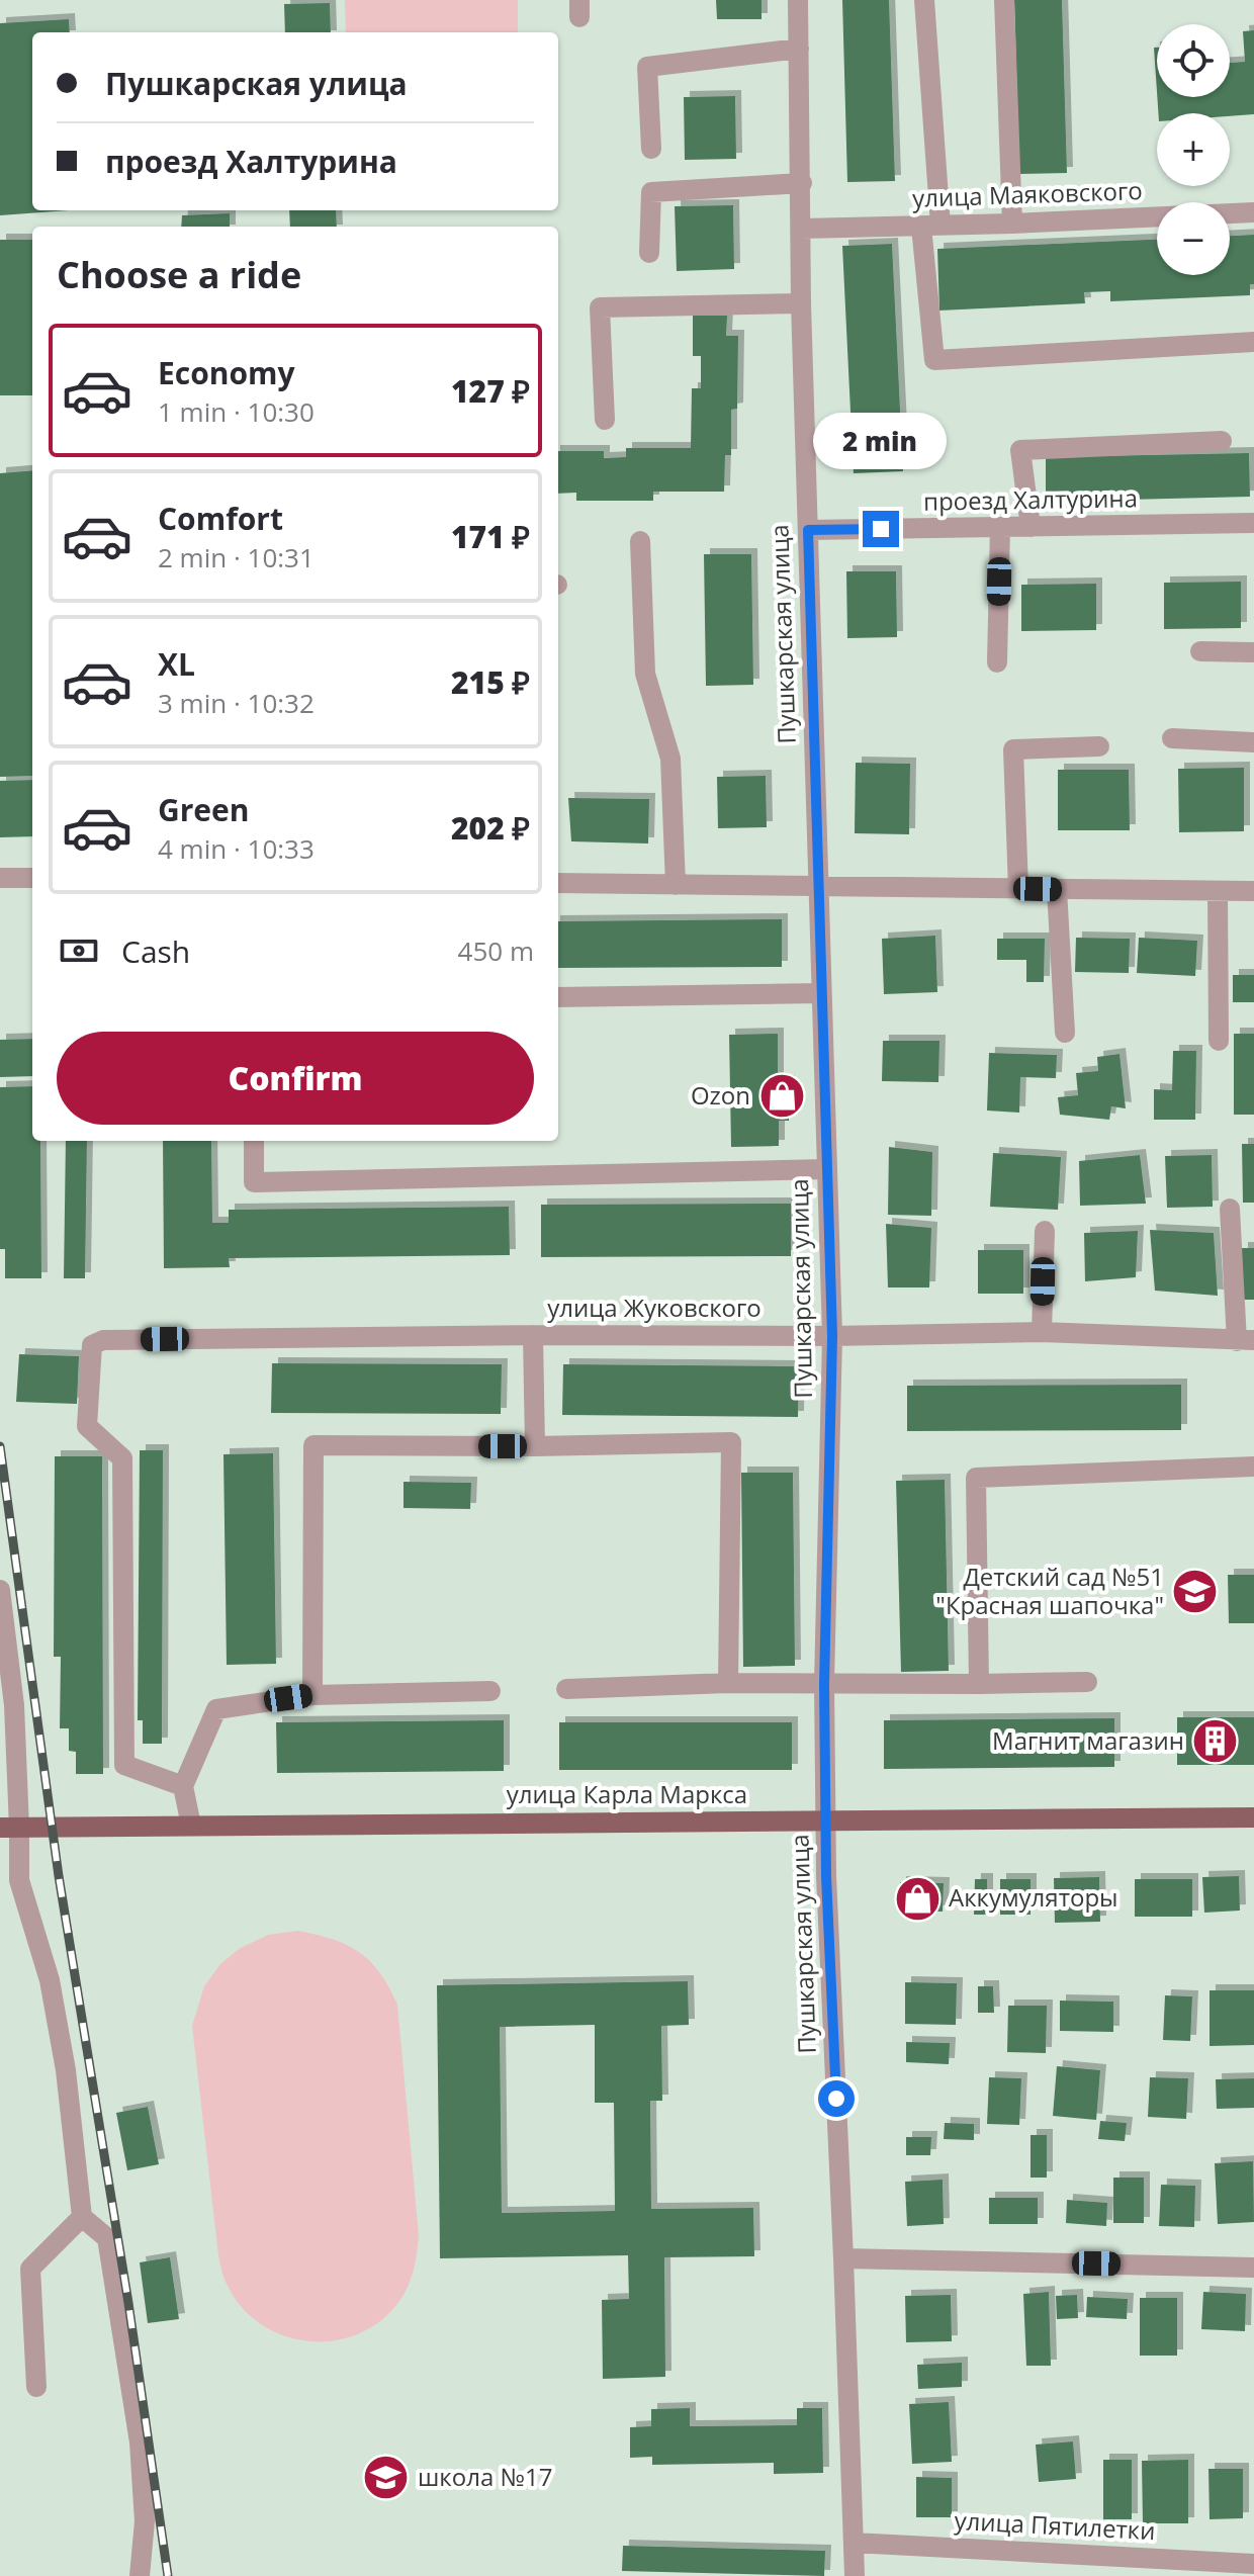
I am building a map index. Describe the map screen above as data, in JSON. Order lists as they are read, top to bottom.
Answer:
{
  "streets": {
    "main road": ["улица Карла Маркса"],
    "street": [
      "улица Маяковского",
      "проезд Халтурина",
      "Пушкарская улица",
      "улица Жуковского",
      "улица Пятилетки"
    ]
  },
  "crossings": [
    ["улица Маяковского", "Пушкарская улица"],
    ["проезд Халтурина", "Пушкарская улица"],
    ["Пушкарская улица", "улица Жуковского"],
    ["Пушкарская улица", "улица Карла Маркса"],
    ["Пушкарская улица", "улица Пятилетки"]
  ],
  "places": {
    "shop": ["Ozon", "Аккумуляторы"],
    "school or university": ["Детский сад №51 \"Красная шапочка\"", "школа №17"],
    "building": ["Магнит магазин"]
  },
  "page": {
    "map_buttons": ["+", "−"],
    "banner": ["Пушкарская улица", "проезд Халтурина"],
    "heading": "Choose a ride",
    "list": [
      {
        "name": "Economy",
        "note": "1 min · 10:30",
        "value": "127 ₽"
      },
      {
        "name": "Comfort",
        "note": "2 min · 10:31",
        "value": "171 ₽"
      },
      {
        "name": "XL",
        "note": "3 min · 10:32",
        "value": "215 ₽"
      },
      {
        "name": "Green",
        "note": "4 min · 10:33",
        "value": "202 ₽"
      }
    ],
    "bubble": "2 min",
    "pay": ["Cash", "450 m"],
    "buttons": "Confirm"
  }
}
